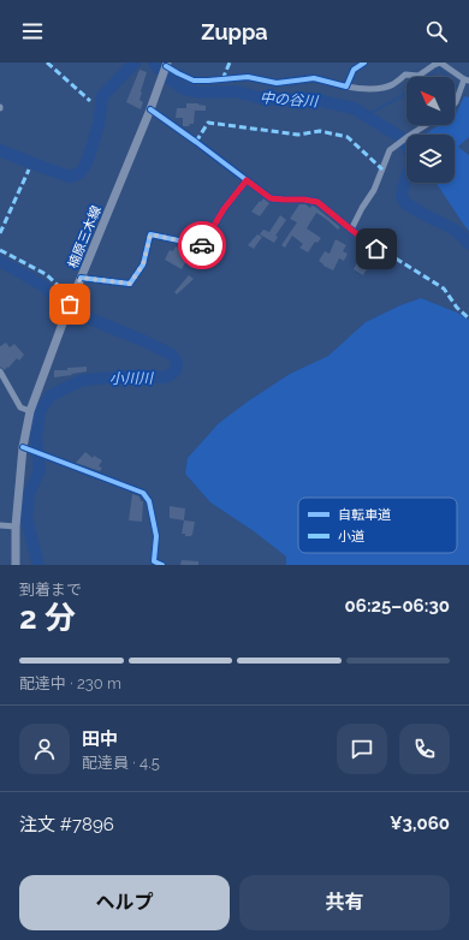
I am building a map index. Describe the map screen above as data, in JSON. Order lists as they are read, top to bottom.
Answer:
{
  "streets": {
    "main road": ["楠原三木線"]
  },
  "water": ["中の谷川", "小川川"],
  "legend": ["自転車道", "小道"],
  "north": "top left",
  "page": {
    "header": "Zuppa",
    "heading": ["2 分", "到着まで", "06:25–06:30"],
    "panel": [
      "田中",
      "配達員 · 4.5",
      "注文 #7896",
      "¥3,060"
    ],
    "bar": "配達中 · 230 m",
    "buttons": ["ヘルプ", "共有"]
  }
}
